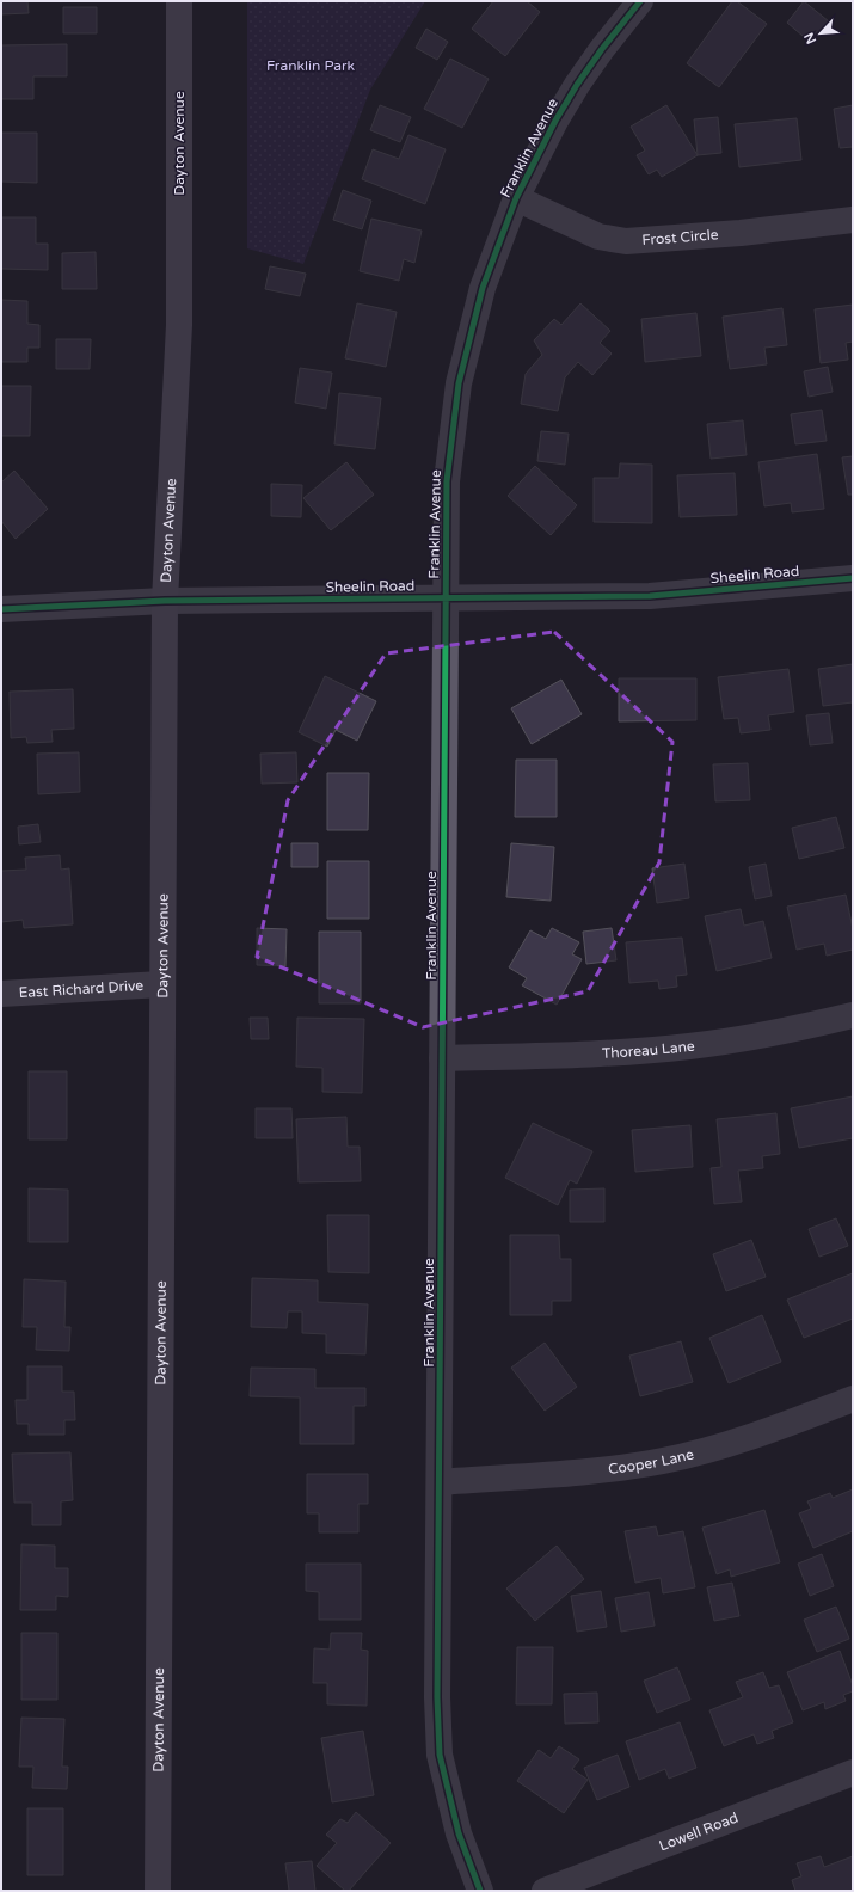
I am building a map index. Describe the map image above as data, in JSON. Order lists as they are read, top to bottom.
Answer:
{
  "streets": {
    "main road": ["Dayton Avenue"],
    "street": [
      "Franklin Avenue",
      "Frost Circle",
      "Sheelin Road",
      "East Richard Drive",
      "Thoreau Lane",
      "Cooper Lane",
      "Lowell Road"
    ]
  },
  "crossings": [
    ["Dayton Avenue", "Sheelin Road"],
    ["Dayton Avenue", "East Richard Drive"],
    ["Franklin Avenue", "Frost Circle"],
    ["Franklin Avenue", "Sheelin Road"],
    ["Franklin Avenue", "Thoreau Lane"],
    ["Franklin Avenue", "Cooper Lane"]
  ],
  "parks": ["Franklin Park"],
  "north": "bottom left"
}
